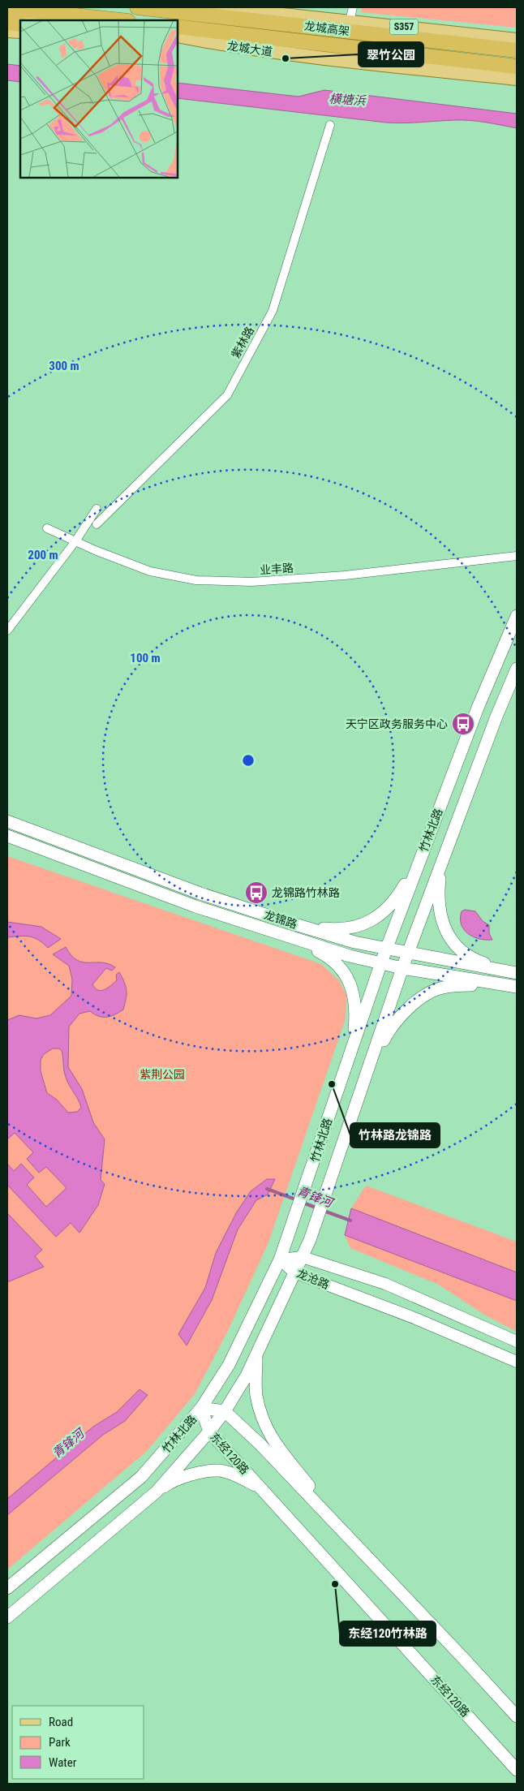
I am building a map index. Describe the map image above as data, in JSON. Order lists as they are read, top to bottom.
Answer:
{
  "streets": {
    "highway": ["龙城高架"],
    "main road": [
      "S357",
      "龙城大道",
      "竹林北路",
      "龙锦路",
      "东经120路"
    ],
    "street": ["紫林路", "业丰路", "龙沧路"]
  },
  "crossings": [
    ["S357", "龙城高架"],
    ["竹林北路", "龙锦路"],
    ["竹林北路", "龙沧路"],
    ["竹林北路", "东经120路"]
  ],
  "water": ["横塘浜", "青锋河"],
  "parks": ["紫荆公园"],
  "places": {
    "other": ["翠竹公园", "竹林路龙锦路", "东经120竹林路"],
    "bus stop": ["天宁区政务服务中心", "龙锦路竹林路"]
  },
  "legend": ["Road", "Park", "Water"],
  "rings": ["300 m", "200 m", "100 m"]
}
